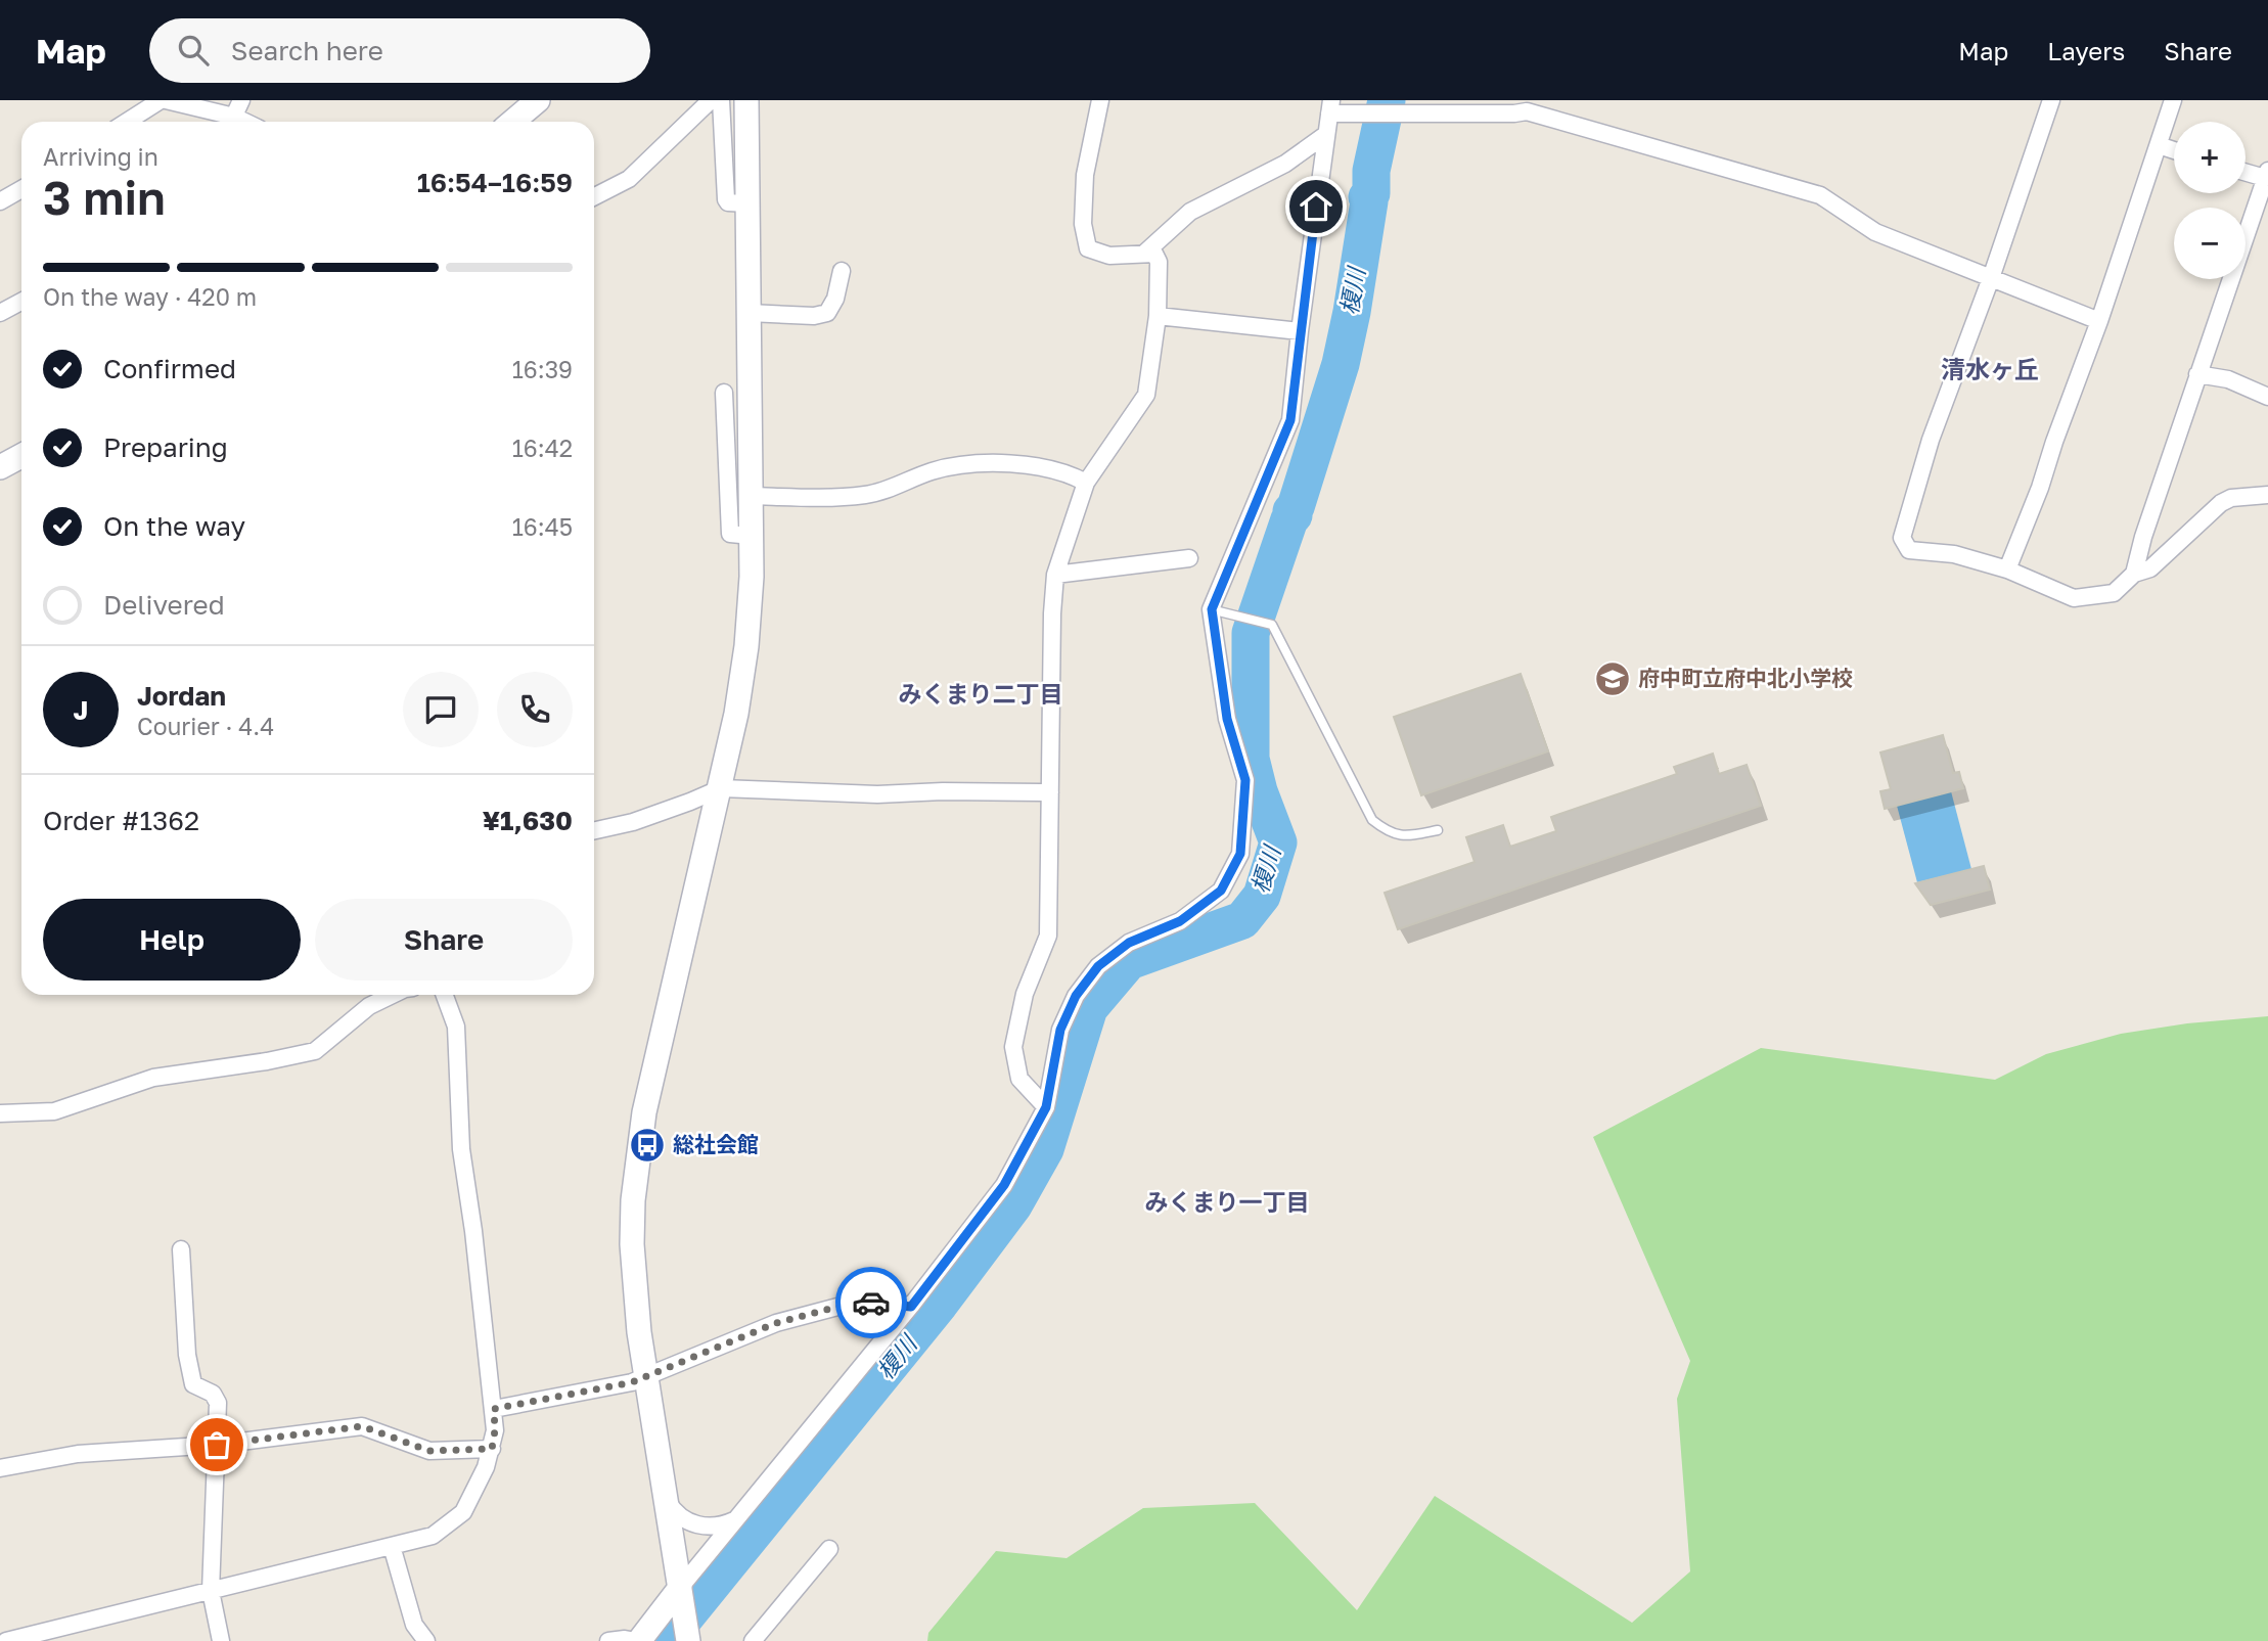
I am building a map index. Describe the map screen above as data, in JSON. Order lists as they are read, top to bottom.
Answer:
{
  "districts": ["清水ヶ丘", "みくまり二丁目", "みくまり一丁目"],
  "water": ["榎川"],
  "places": {
    "school or university": ["府中町立府中北小学校"],
    "bus stop": ["総社会館"]
  },
  "page": {
    "header": "Map",
    "search": "Search here",
    "nav": ["Map", "Layers", "Share"],
    "map_buttons": ["+", "−"],
    "heading": ["3 min", "Arriving in", "16:54–16:59"],
    "panel": [
      "Jordan",
      "Courier · 4.4",
      "Order #1362",
      "¥1,630"
    ],
    "bar": "On the way · 420 m",
    "list": [
      ["Confirmed", "16:39"],
      ["Preparing", "16:42"],
      ["On the way", "16:45"],
      "Delivered"
    ],
    "round": "J",
    "buttons": ["Help", "Share"]
  }
}
